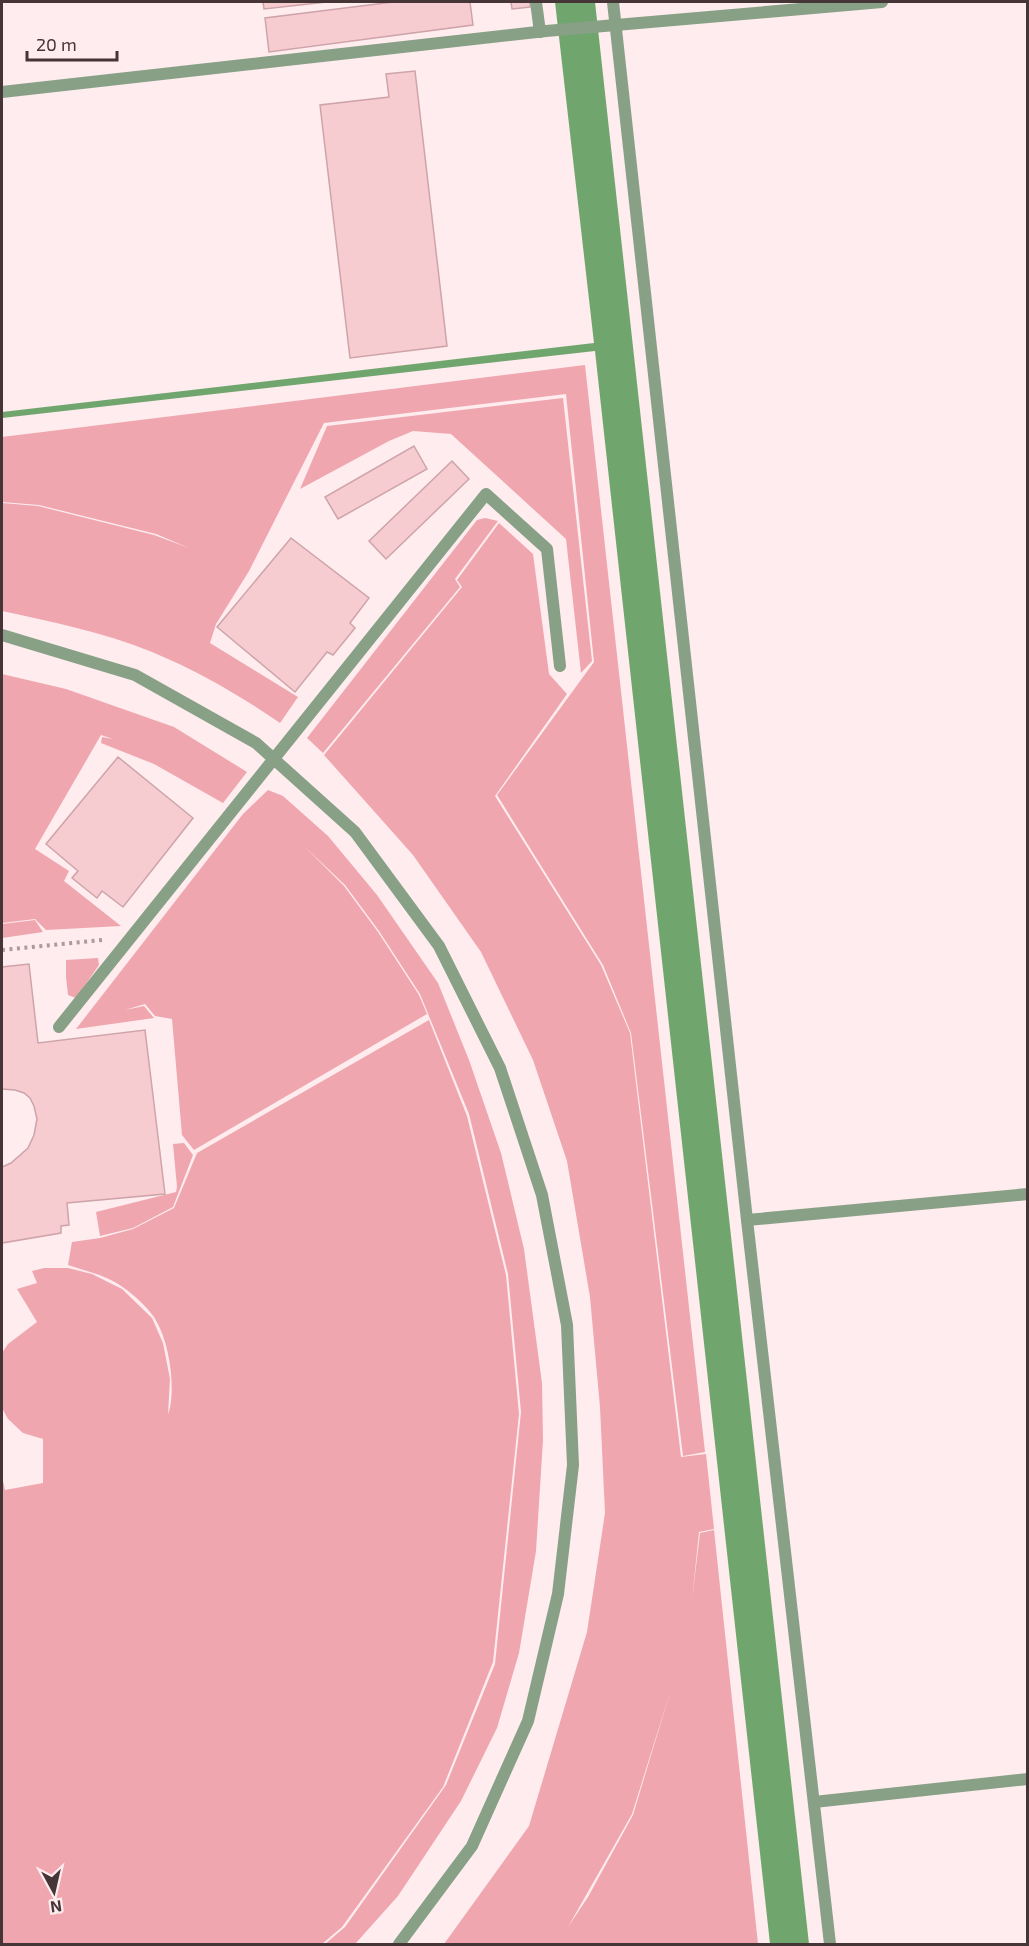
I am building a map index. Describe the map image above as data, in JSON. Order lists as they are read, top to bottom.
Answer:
{
  "scale_bar": "20 m",
  "north": "bottom"
}
